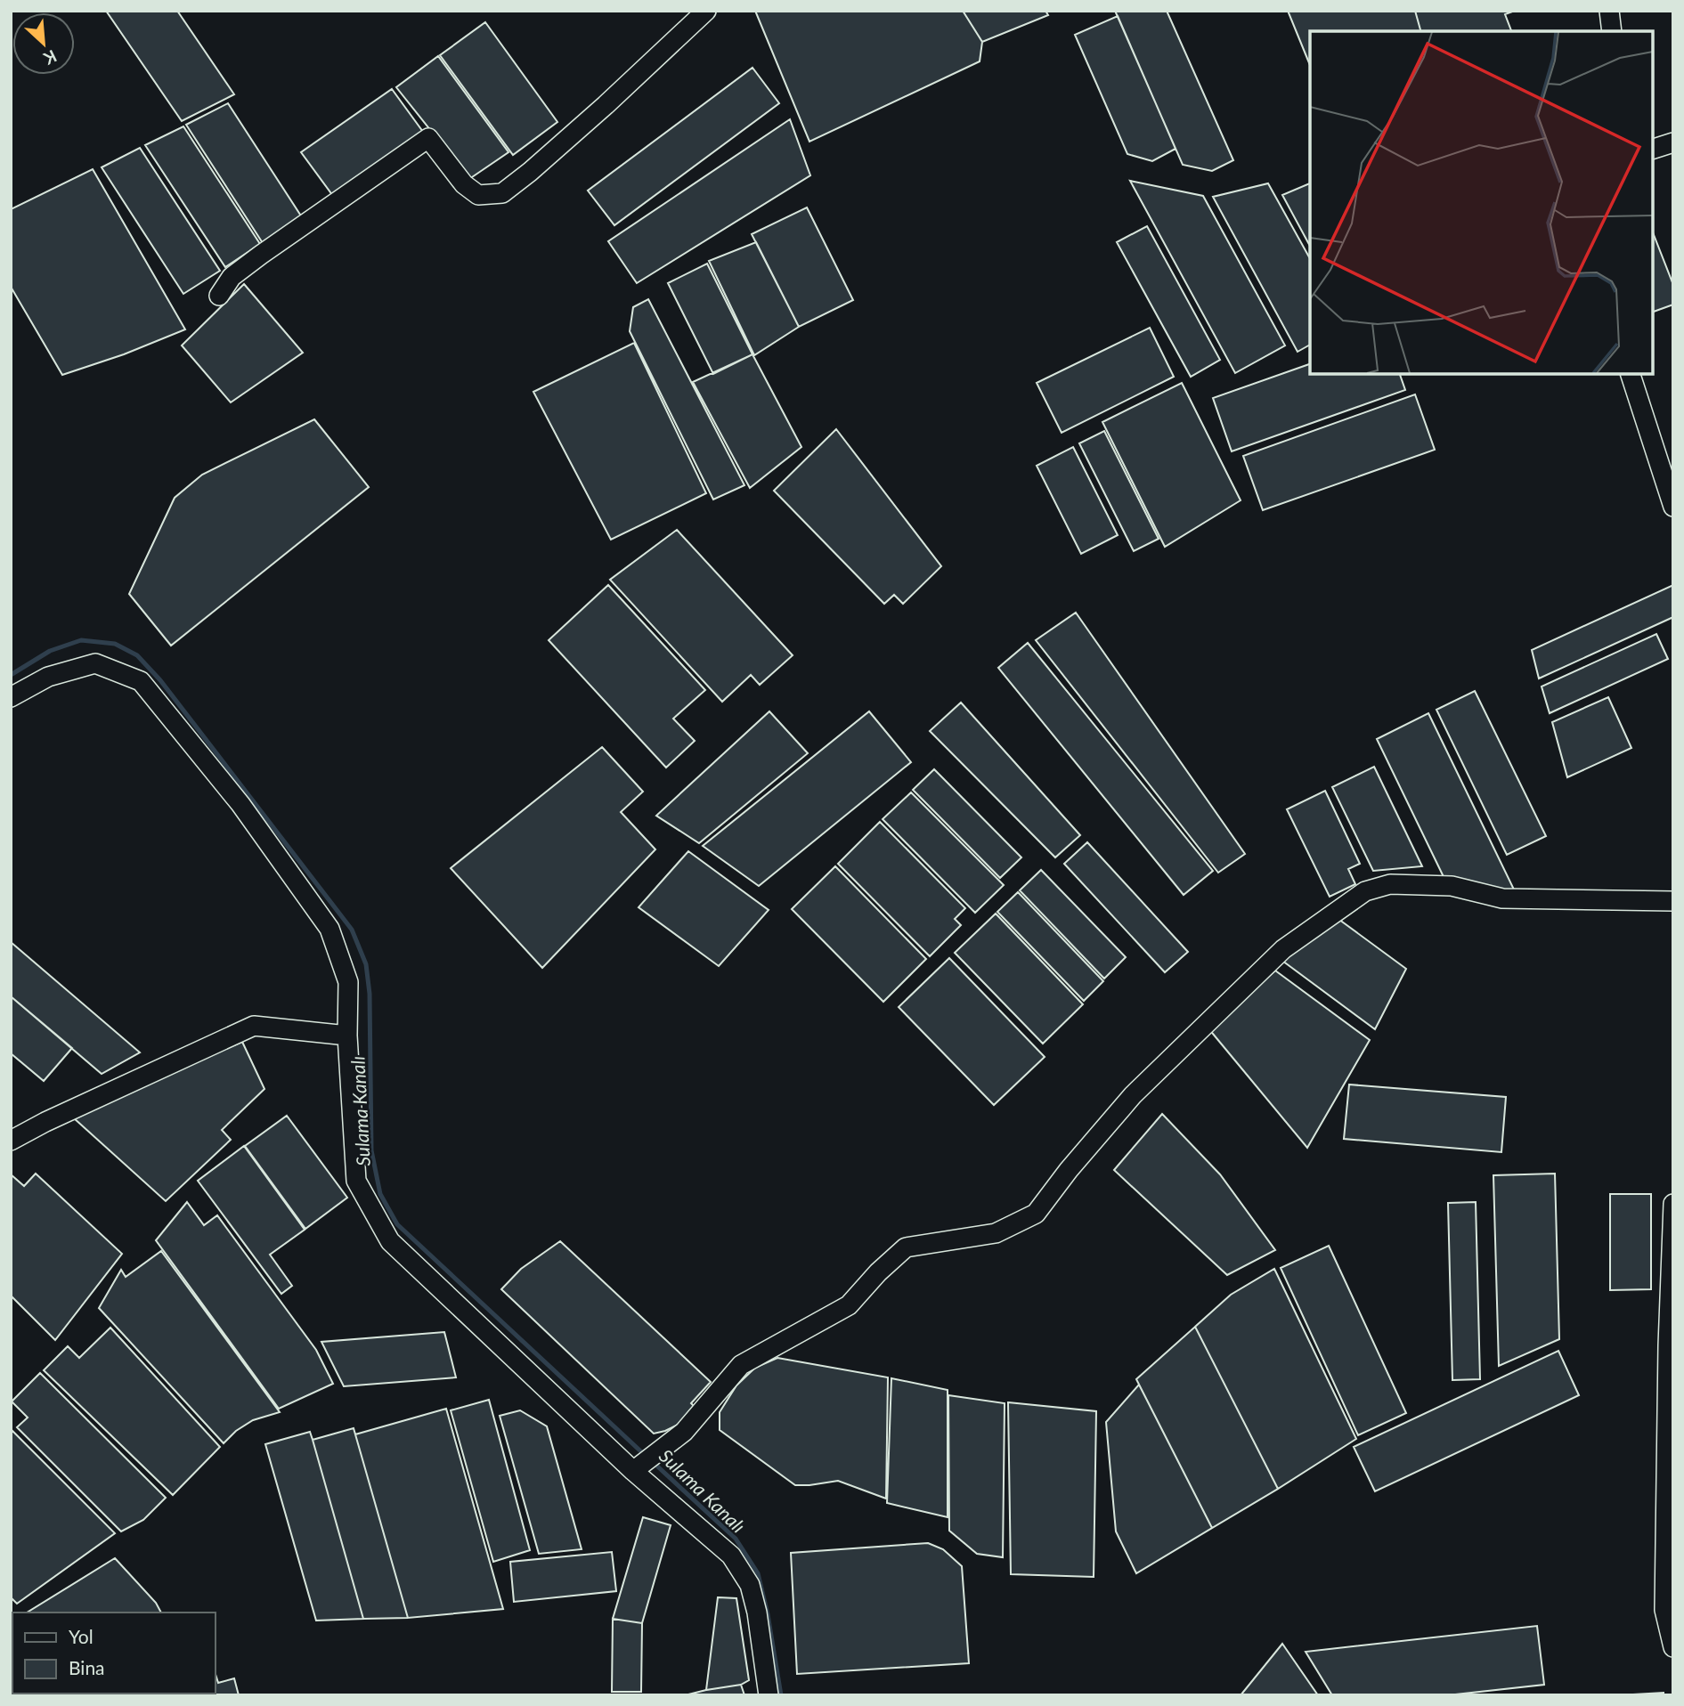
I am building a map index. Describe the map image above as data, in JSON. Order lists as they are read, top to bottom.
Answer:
{
  "water": ["Sulama Kanalı"],
  "legend": ["Yol", "Bina"],
  "north": "bottom right"
}
